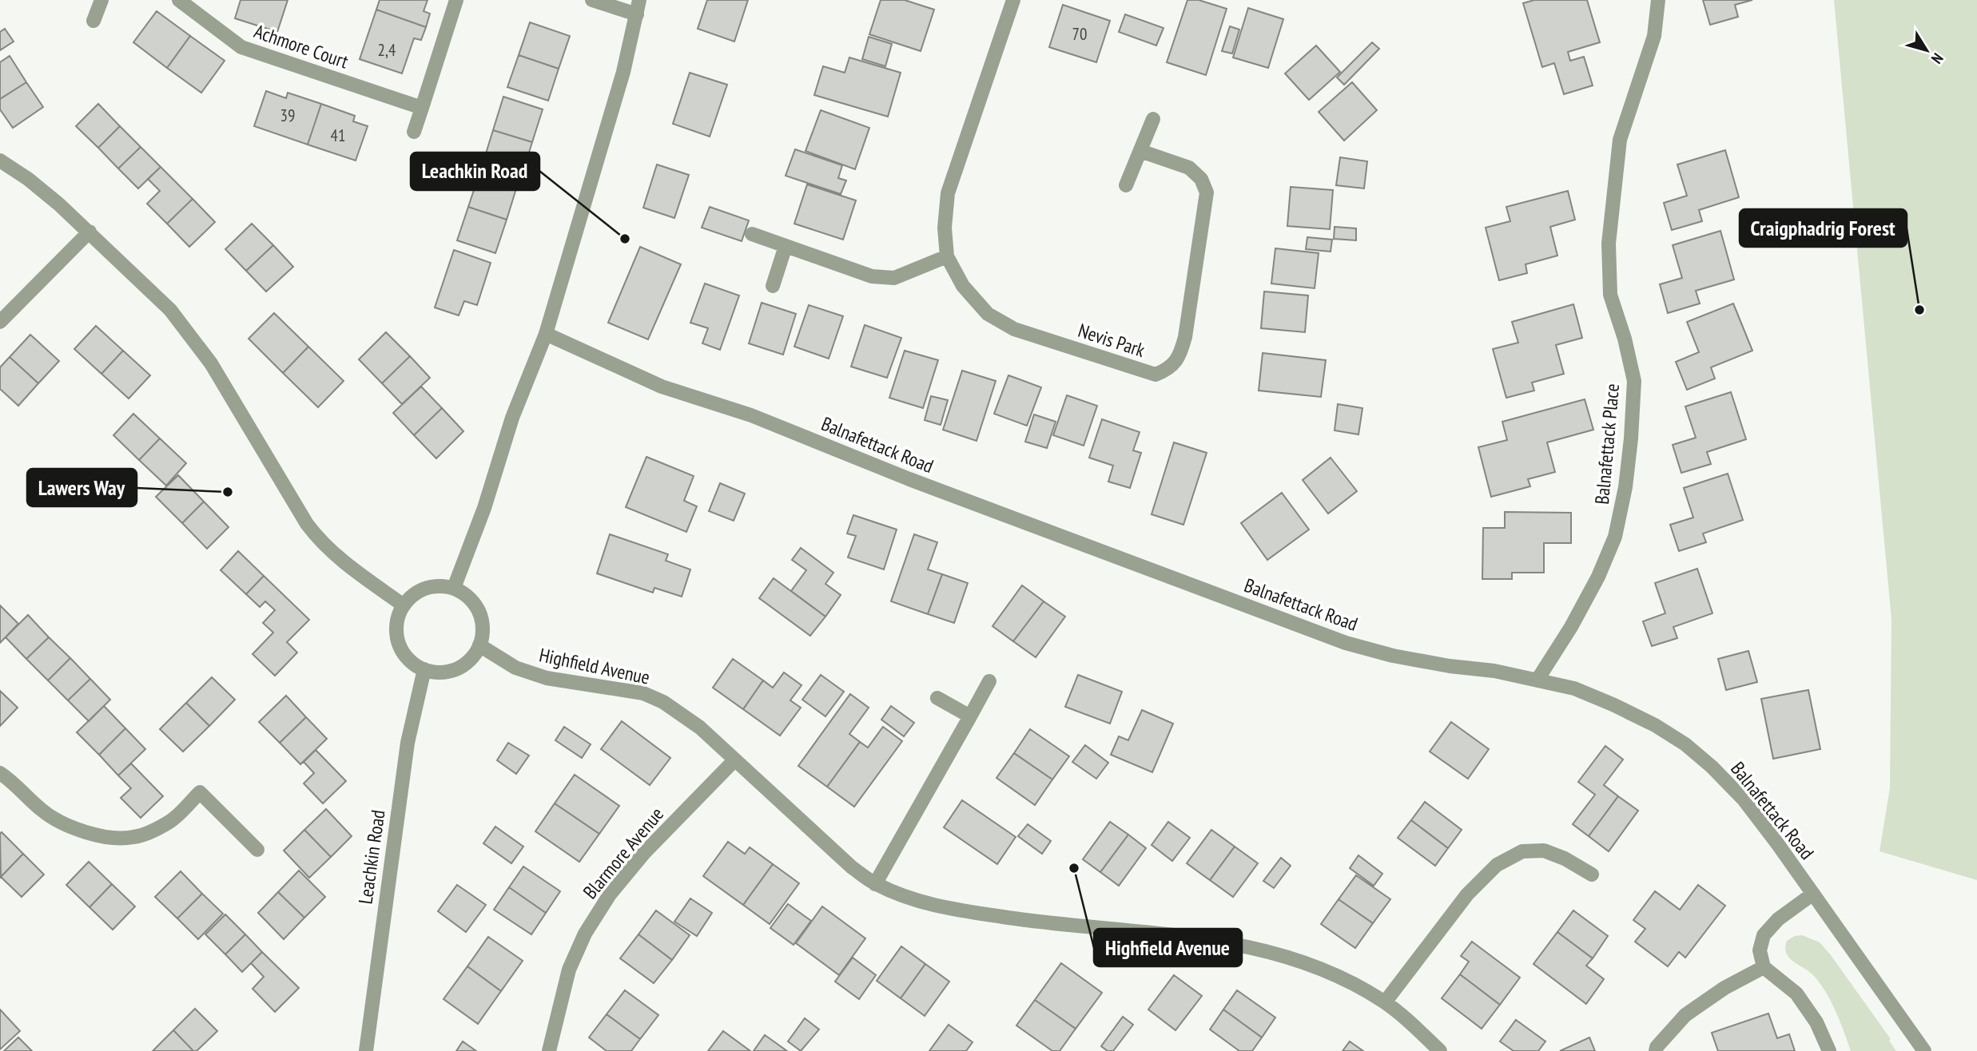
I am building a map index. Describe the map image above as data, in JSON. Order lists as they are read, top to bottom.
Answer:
{
  "streets": {
    "street": [
      "Achmore Court",
      "Nevis Park",
      "Balnafettack Place",
      "Balnafettack Road",
      "Highfield Avenue",
      "Blarmore Avenue",
      "Leachkin Road"
    ]
  },
  "crossings": [
    ["Balnafettack Place", "Balnafettack Road"],
    ["Highfield Avenue", "Blarmore Avenue"],
    ["Highfield Avenue", "Leachkin Road"]
  ],
  "places": [
    "Leachkin Road",
    "Craigphadrig Forest",
    "Lawers Way",
    "Highfield Avenue"
  ],
  "house_numbers": [
    "70",
    "2,4",
    "39",
    "41"
  ],
  "north": "bottom right"
}
